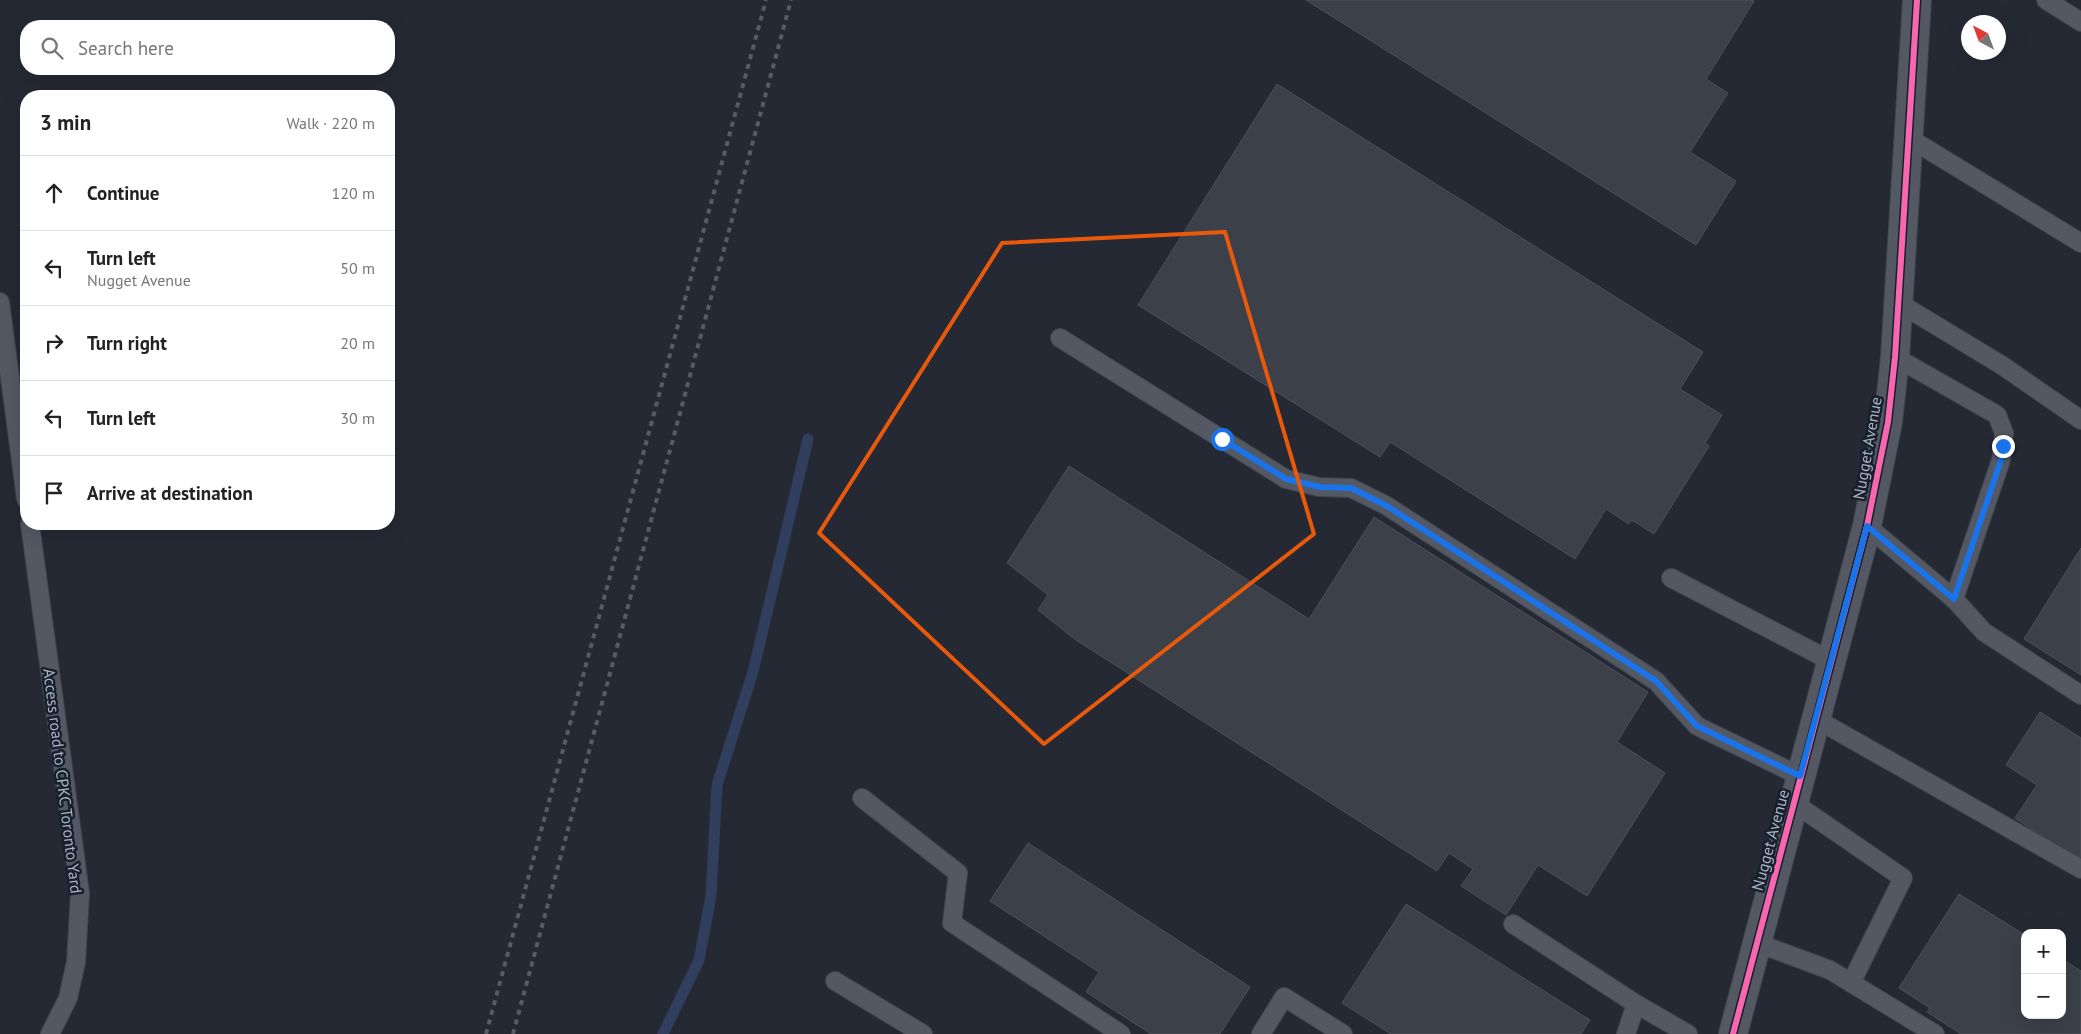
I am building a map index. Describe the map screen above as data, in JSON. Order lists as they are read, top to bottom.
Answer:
{
  "streets": {
    "street": ["Nugget Avenue"],
    "lane": ["Access road to CPKC Toronto Yard"]
  },
  "north": "top left",
  "page": {
    "search": "Search here",
    "heading": ["3 min", "Walk · 220 m"],
    "list": [
      ["Continue", "120 m"],
      ["Turn left", "Nugget Avenue", "50 m"],
      ["Turn right", "20 m"],
      ["Turn left", "30 m"],
      "Arrive at destination"
    ],
    "map_buttons": ["+", "−"]
  }
}
